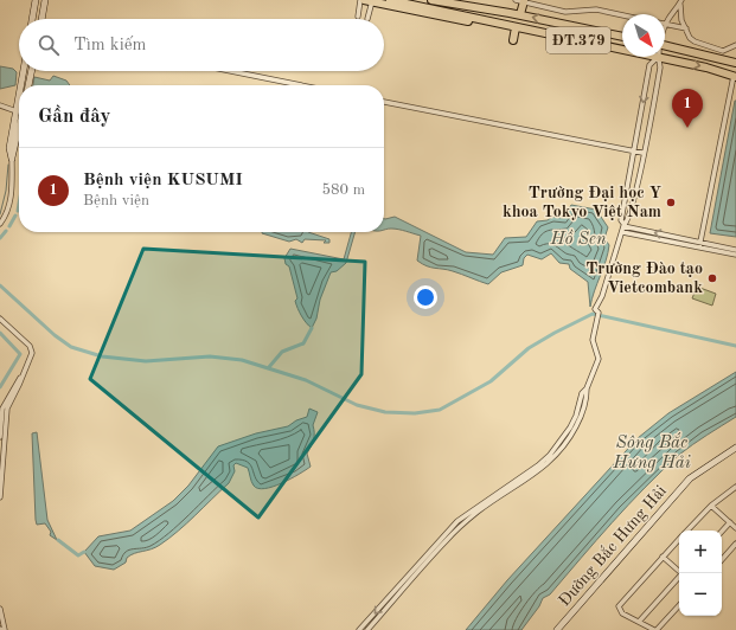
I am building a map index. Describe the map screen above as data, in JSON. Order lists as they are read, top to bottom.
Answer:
{
  "streets": {
    "highway": ["ĐT.379"],
    "street": ["Đường Bắc Hưng Hải"]
  },
  "water": ["Hồ Sen", "Sông Bắc Hưng Hải"],
  "places": ["Trường Đại học Y khoa Tokyo Việt Nam", "Trường Đào tạo Vietcombank"],
  "north": "bottom right",
  "page": {
    "search": "Tìm kiếm",
    "heading": "Gần đây",
    "pins": "1",
    "list": [
      {
        "mark": "1",
        "name": "Bệnh viện KUSUMI",
        "note": "Bệnh viện",
        "value": "580 m"
      }
    ],
    "map_buttons": ["+", "−"]
  }
}
